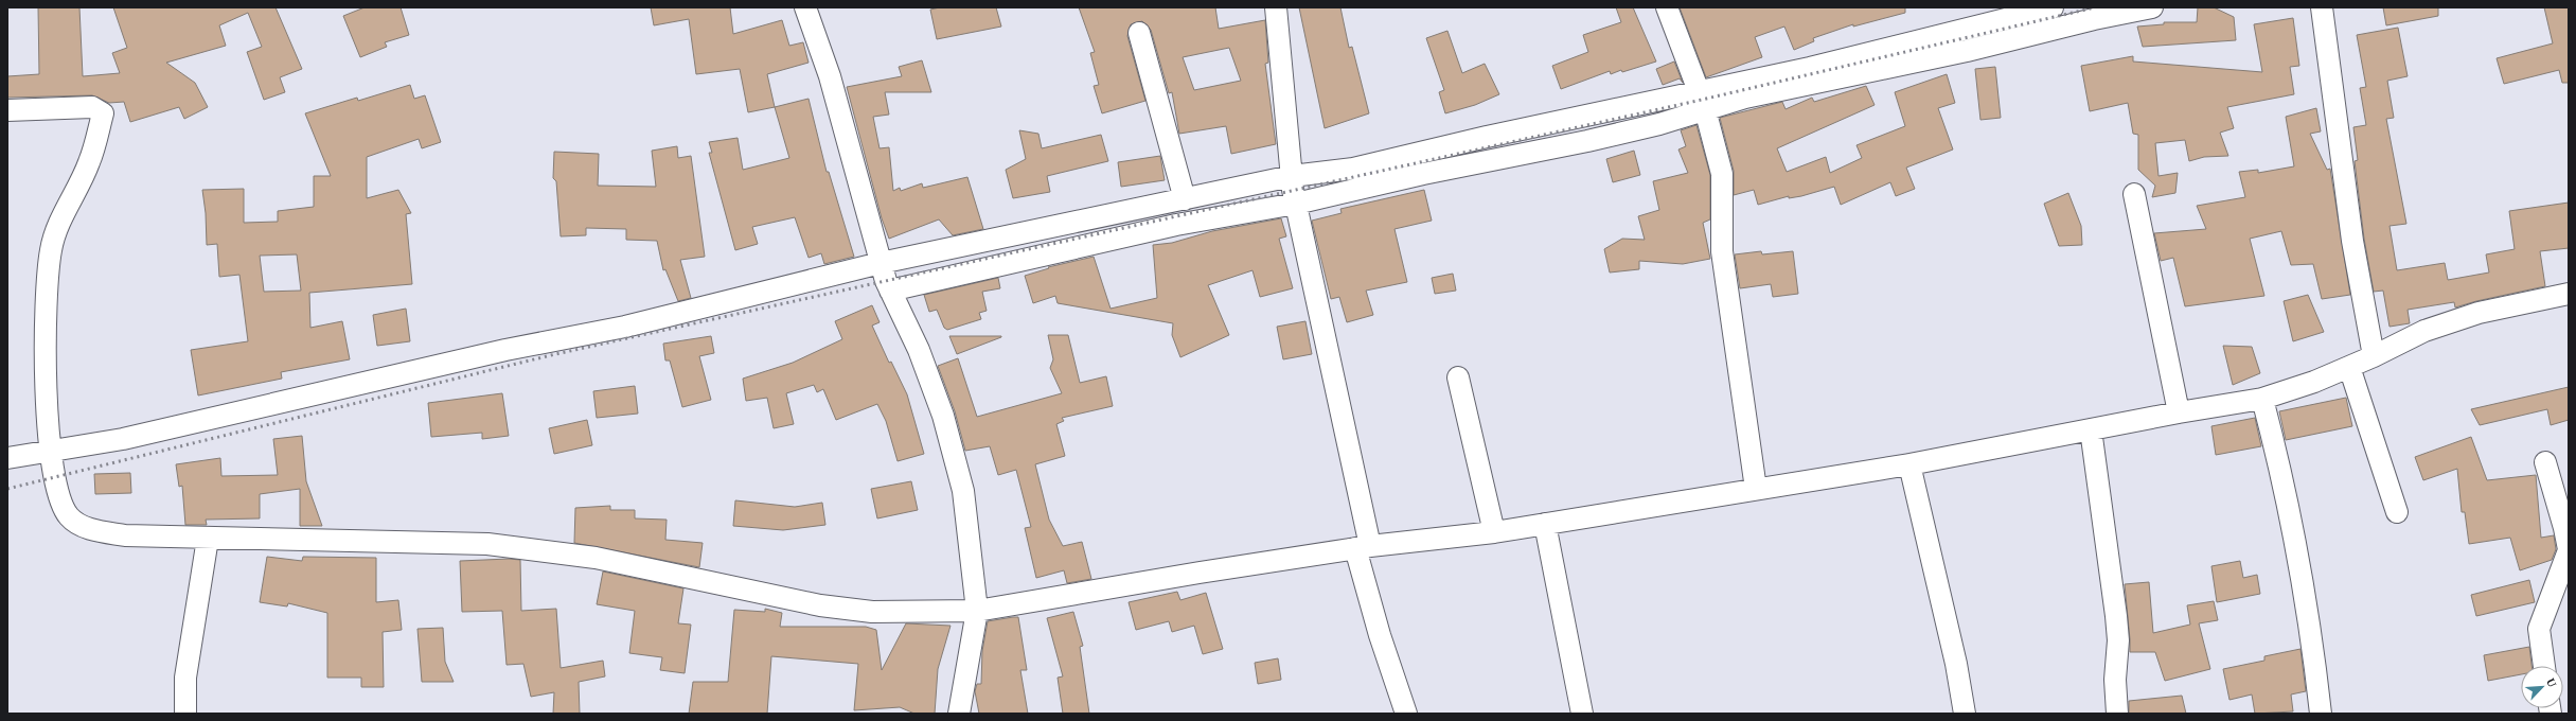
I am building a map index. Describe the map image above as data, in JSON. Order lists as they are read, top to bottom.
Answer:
{
  "north": "top right"
}
